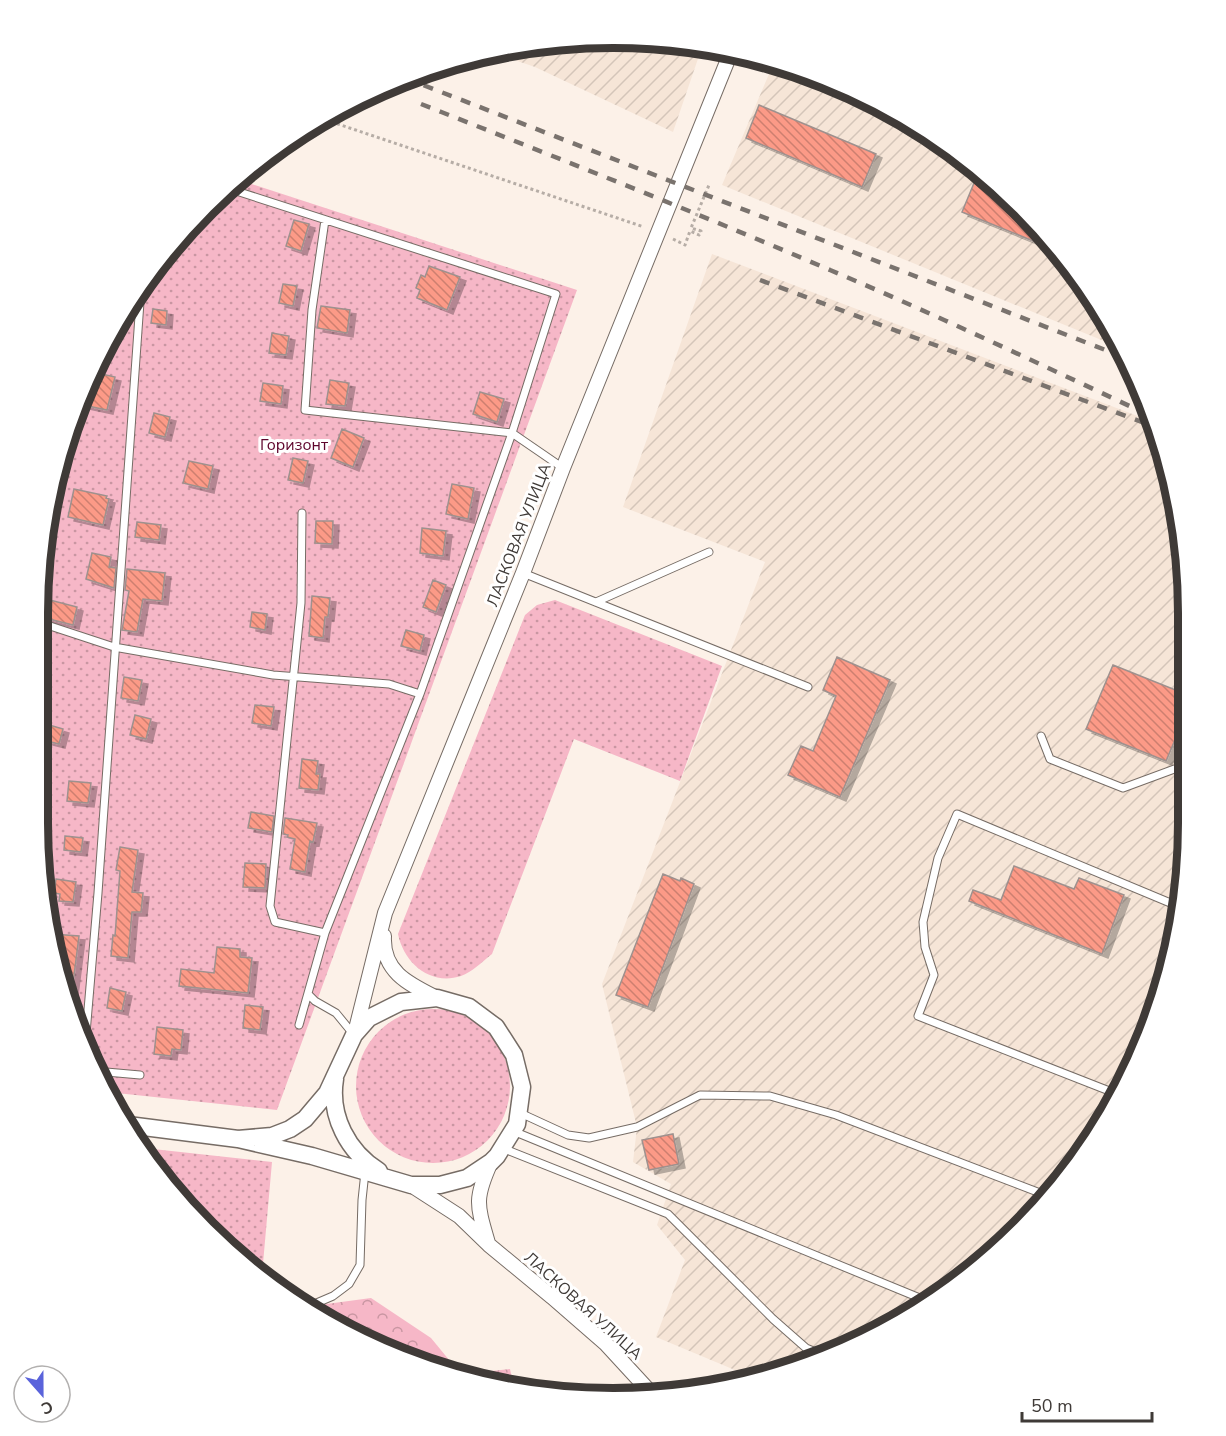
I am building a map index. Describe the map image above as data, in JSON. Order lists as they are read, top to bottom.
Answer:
{
  "streets": {
    "street": ["ЛАСКОВАЯ УЛИЦА"]
  },
  "parks": ["Горизонт"],
  "scale_bar": "50 m",
  "north": "bottom"
}
